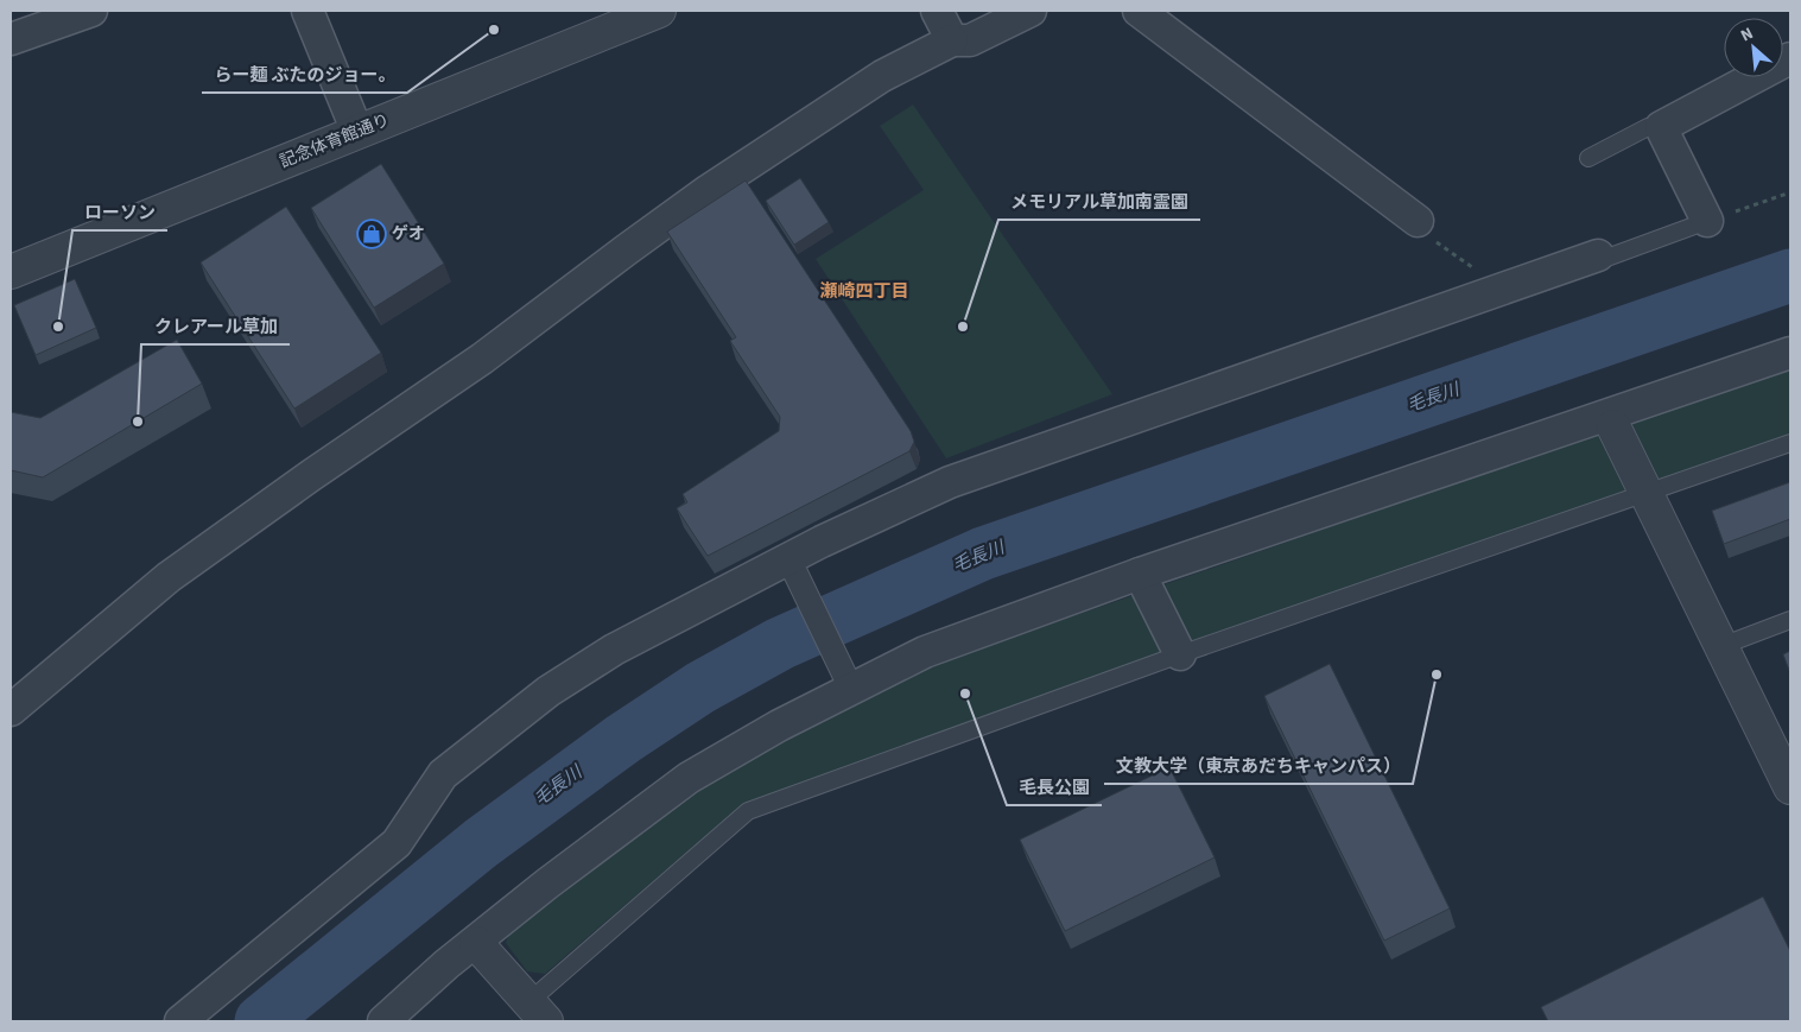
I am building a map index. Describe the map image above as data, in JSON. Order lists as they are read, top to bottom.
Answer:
{
  "streets": {
    "street": ["記念体育館通り"]
  },
  "districts": ["瀬崎四丁目"],
  "water": ["毛長川"],
  "places": {
    "other": [
      "らー麺 ぶたのジョー。",
      "ローソン",
      "メモリアル草加南霊園",
      "クレアール草加",
      "文教大学（東京あだちキャンパス）",
      "毛長公園"
    ],
    "shop": ["ゲオ"]
  },
  "north": "top left"
}
